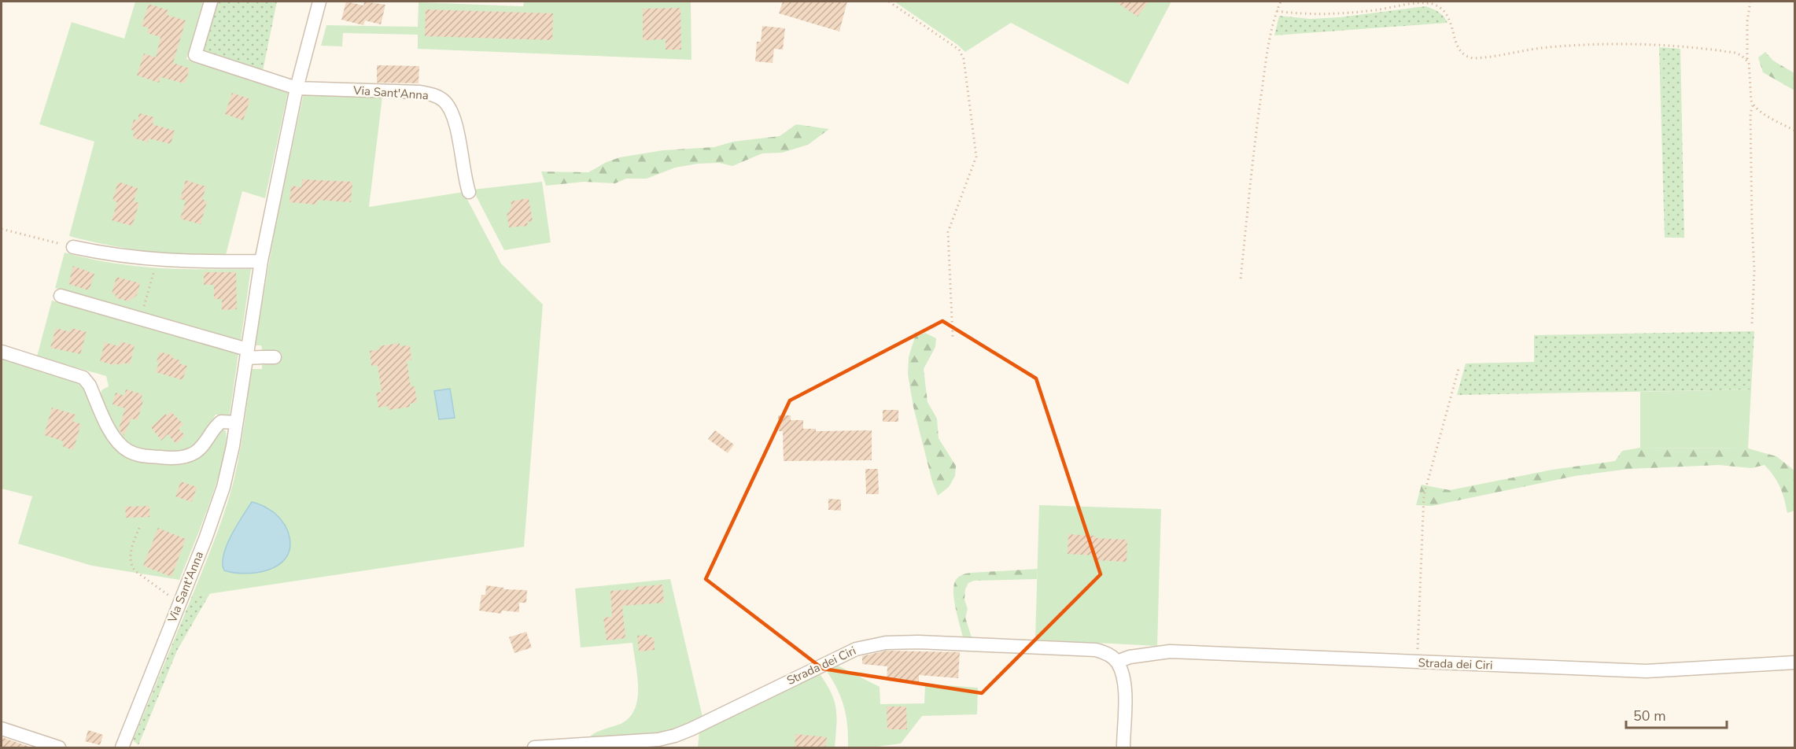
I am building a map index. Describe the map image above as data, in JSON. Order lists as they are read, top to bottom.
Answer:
{
  "streets": {
    "street": ["Via Sant'Anna", "Strada dei Ciri"]
  },
  "scale_bar": "50 m"
}
